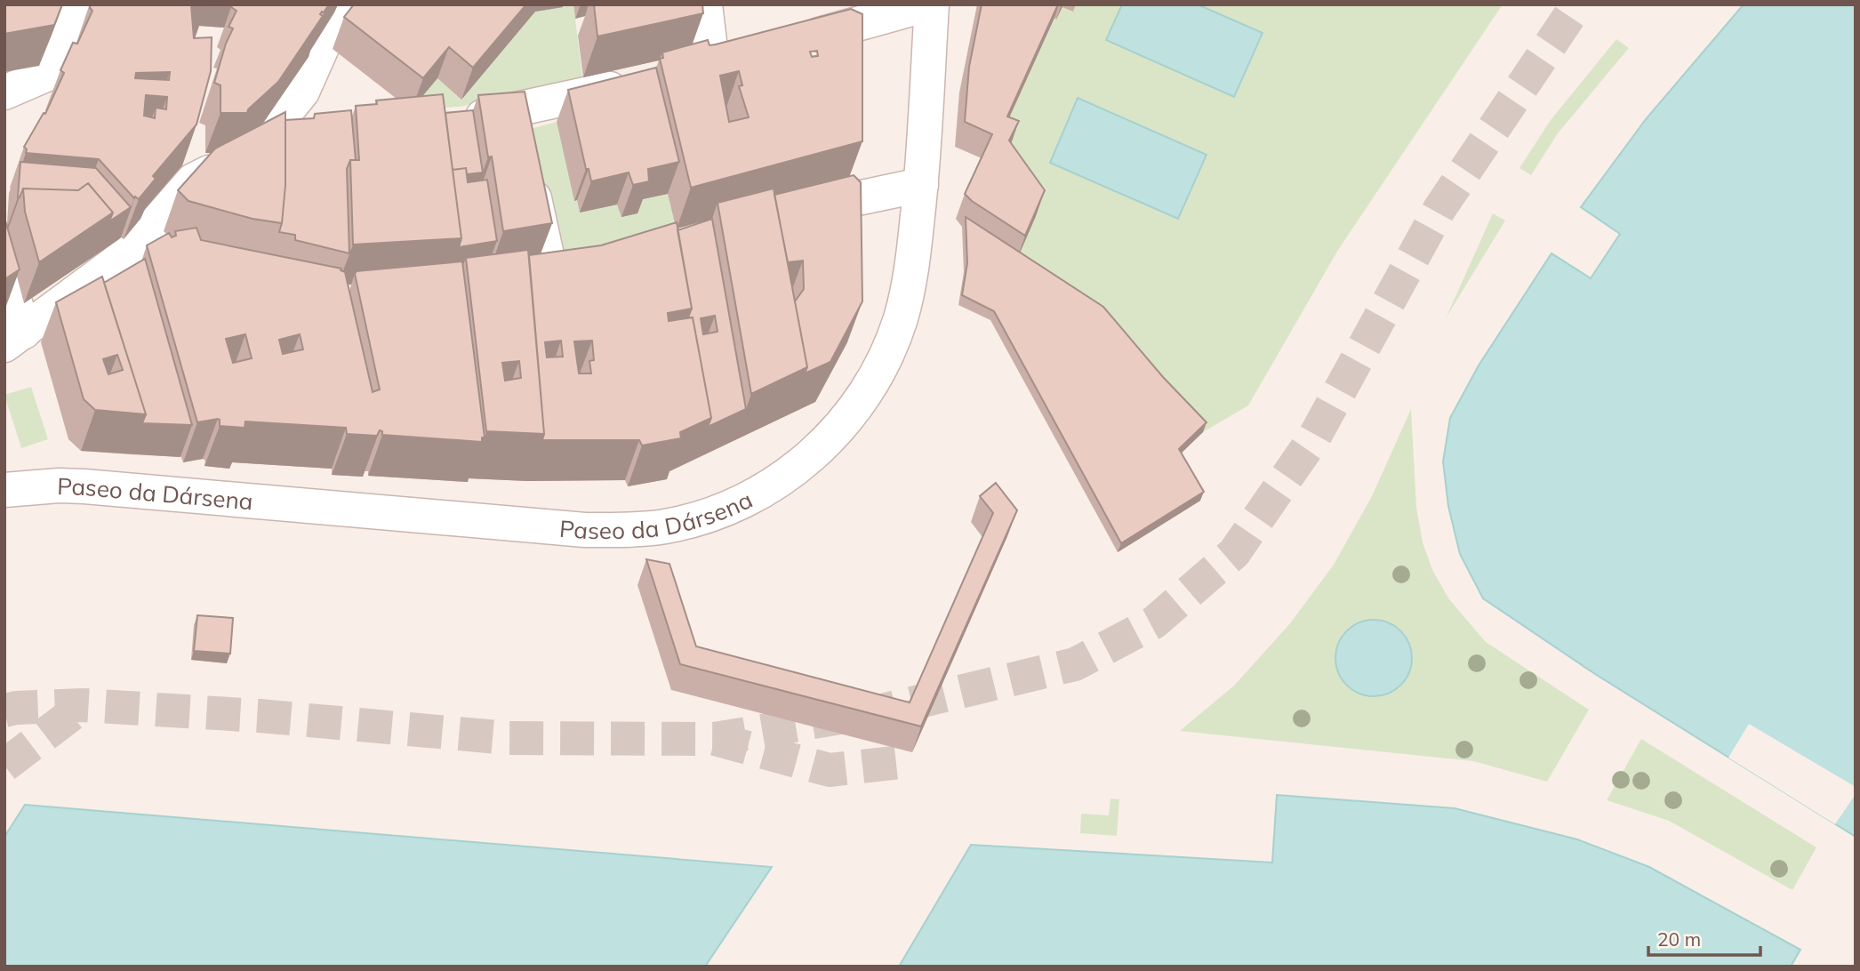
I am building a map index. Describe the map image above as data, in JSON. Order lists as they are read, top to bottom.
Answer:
{
  "streets": {
    "street": ["Paseo da Dársena"]
  },
  "scale_bar": "20 m"
}
